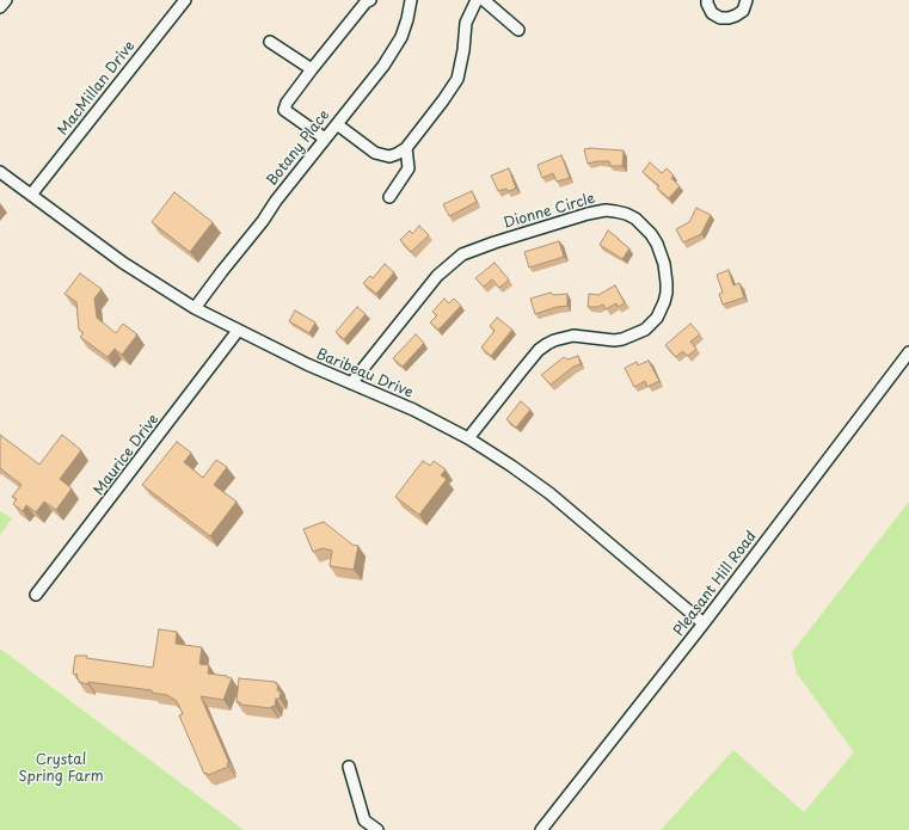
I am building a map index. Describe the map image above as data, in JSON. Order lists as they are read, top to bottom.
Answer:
{
  "streets": {
    "street": [
      "MacMillan Drive",
      "Botany Place",
      "Dionne Circle",
      "Baribeau Drive",
      "Maurice Drive",
      "Pleasant Hill Road"
    ]
  },
  "crossings": [
    ["MacMillan Drive", "Baribeau Drive"],
    ["Botany Place", "Baribeau Drive"],
    ["Dionne Circle", "Baribeau Drive"],
    ["Baribeau Drive", "Maurice Drive"],
    ["Baribeau Drive", "Pleasant Hill Road"]
  ],
  "parks": ["Crystal Spring Farm"]
}
